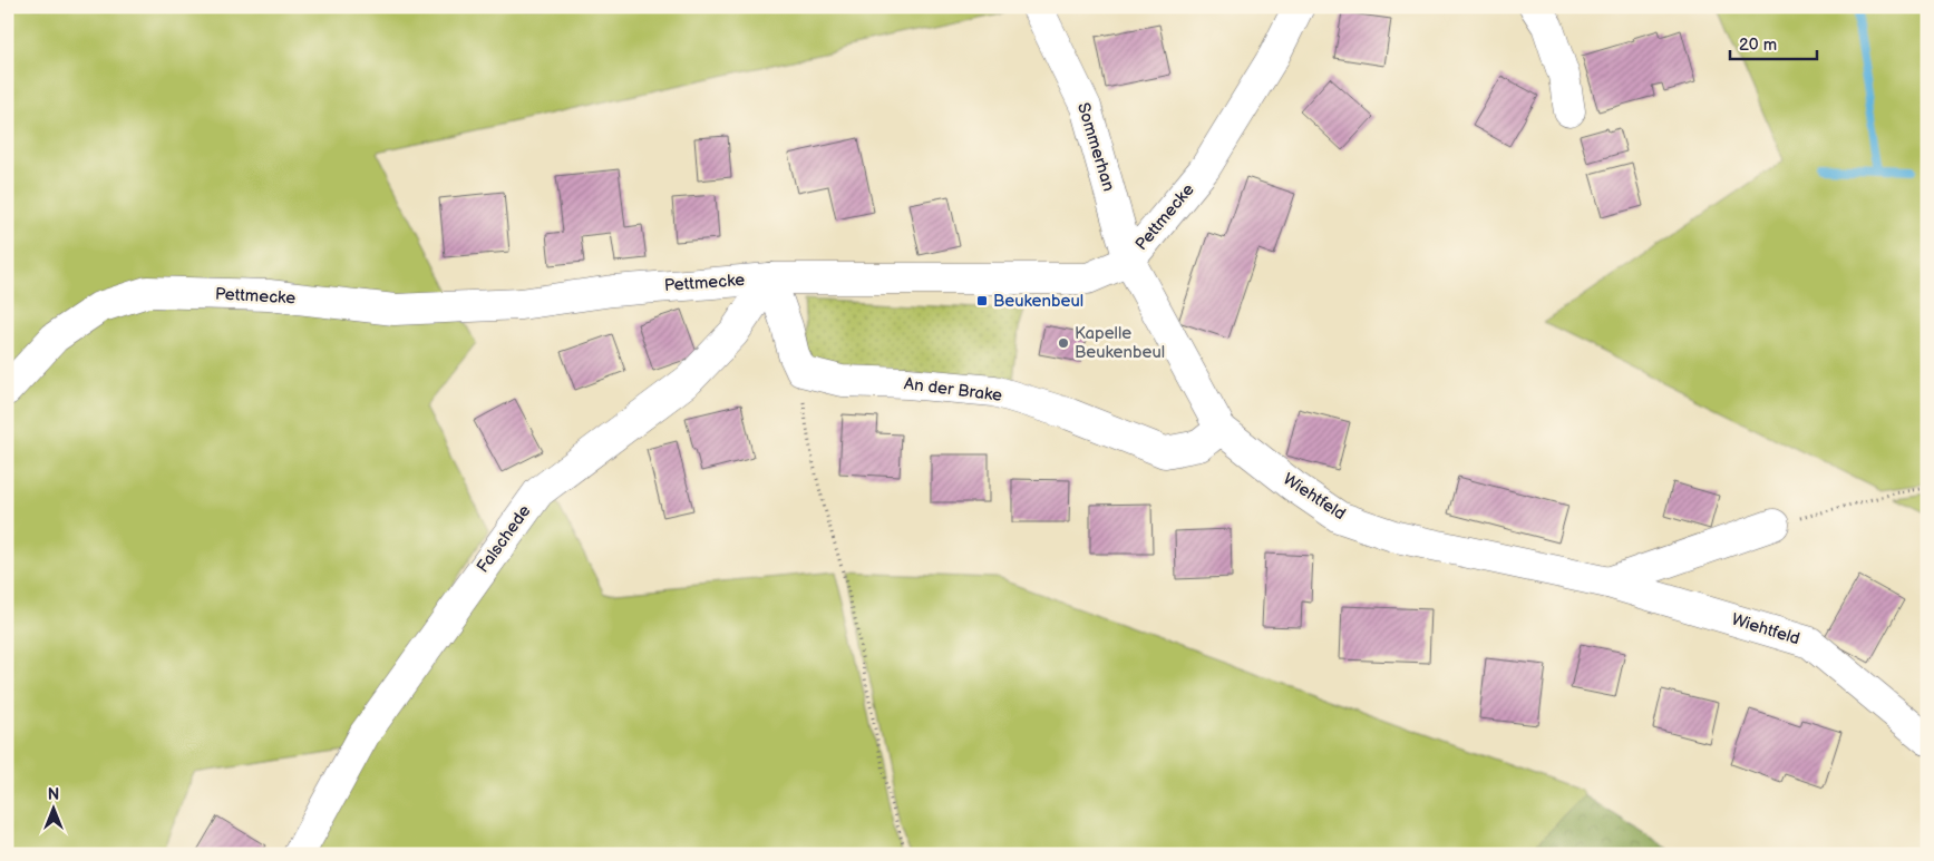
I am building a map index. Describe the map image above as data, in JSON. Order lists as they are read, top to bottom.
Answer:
{
  "streets": {
    "street": [
      "Sommerhan",
      "Pettmecke",
      "An der Brake",
      "Wiehtfeld",
      "Falschede"
    ]
  },
  "crossings": [
    ["Sommerhan", "Pettmecke"],
    ["Sommerhan", "Wiehtfeld"],
    ["Pettmecke", "Wiehtfeld"],
    ["Pettmecke", "Falschede"],
    ["An der Brake", "Wiehtfeld"]
  ],
  "places": {
    "transit": ["Beukenbeul"],
    "other": ["Kapelle Beukenbeul"]
  },
  "scale_bar": "20 m",
  "north": "top"
}
